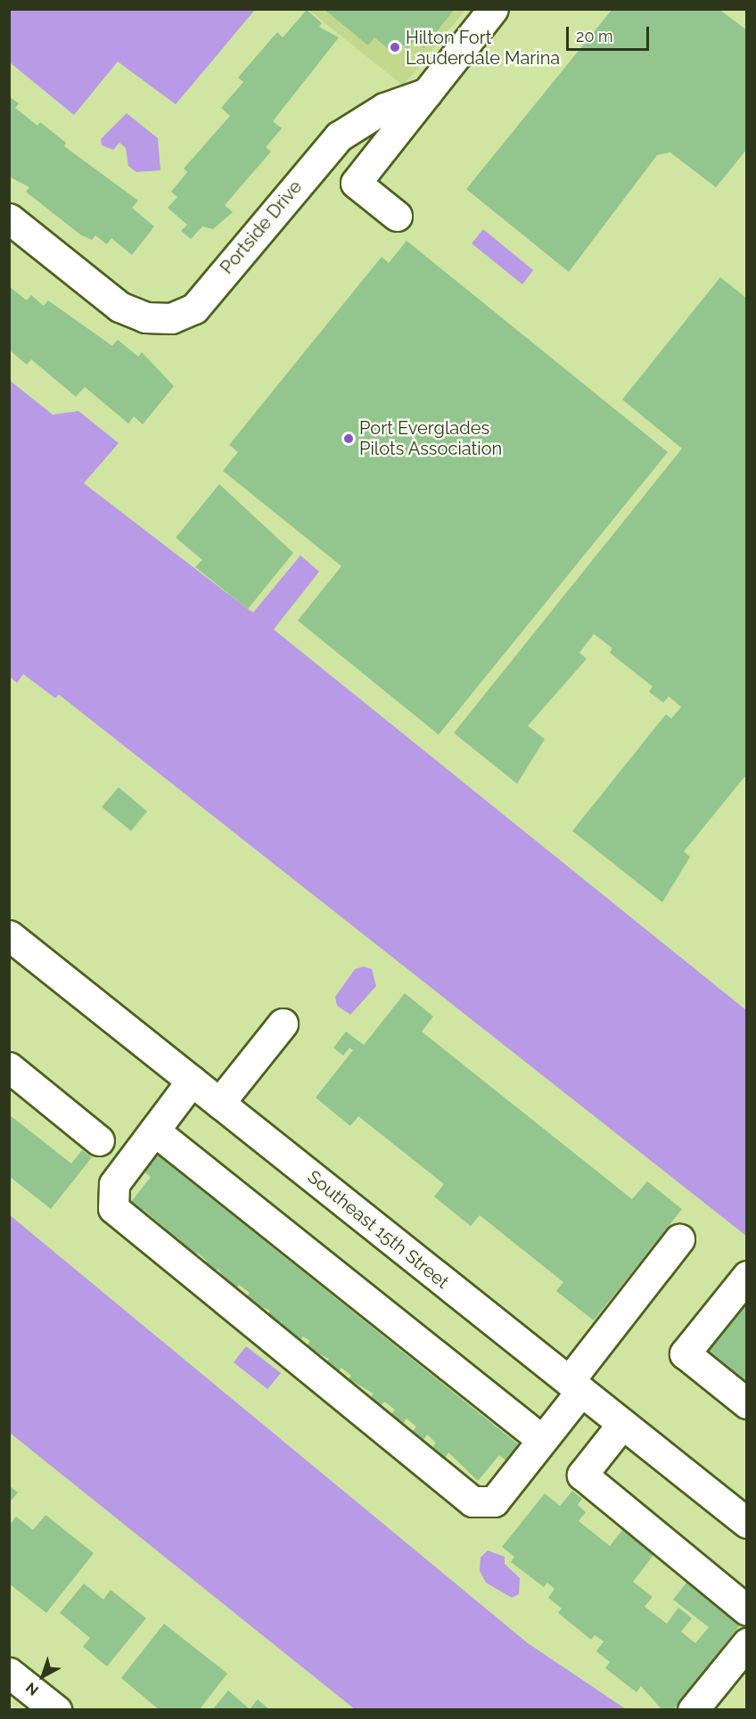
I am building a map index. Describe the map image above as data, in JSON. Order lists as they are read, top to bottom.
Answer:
{
  "streets": {
    "street": ["Portside Drive", "Southeast 15th Street"]
  },
  "places": ["Hilton Fort Lauderdale Marina", "Port Everglades Pilots Association"],
  "scale_bar": "20 m",
  "north": "bottom left"
}
